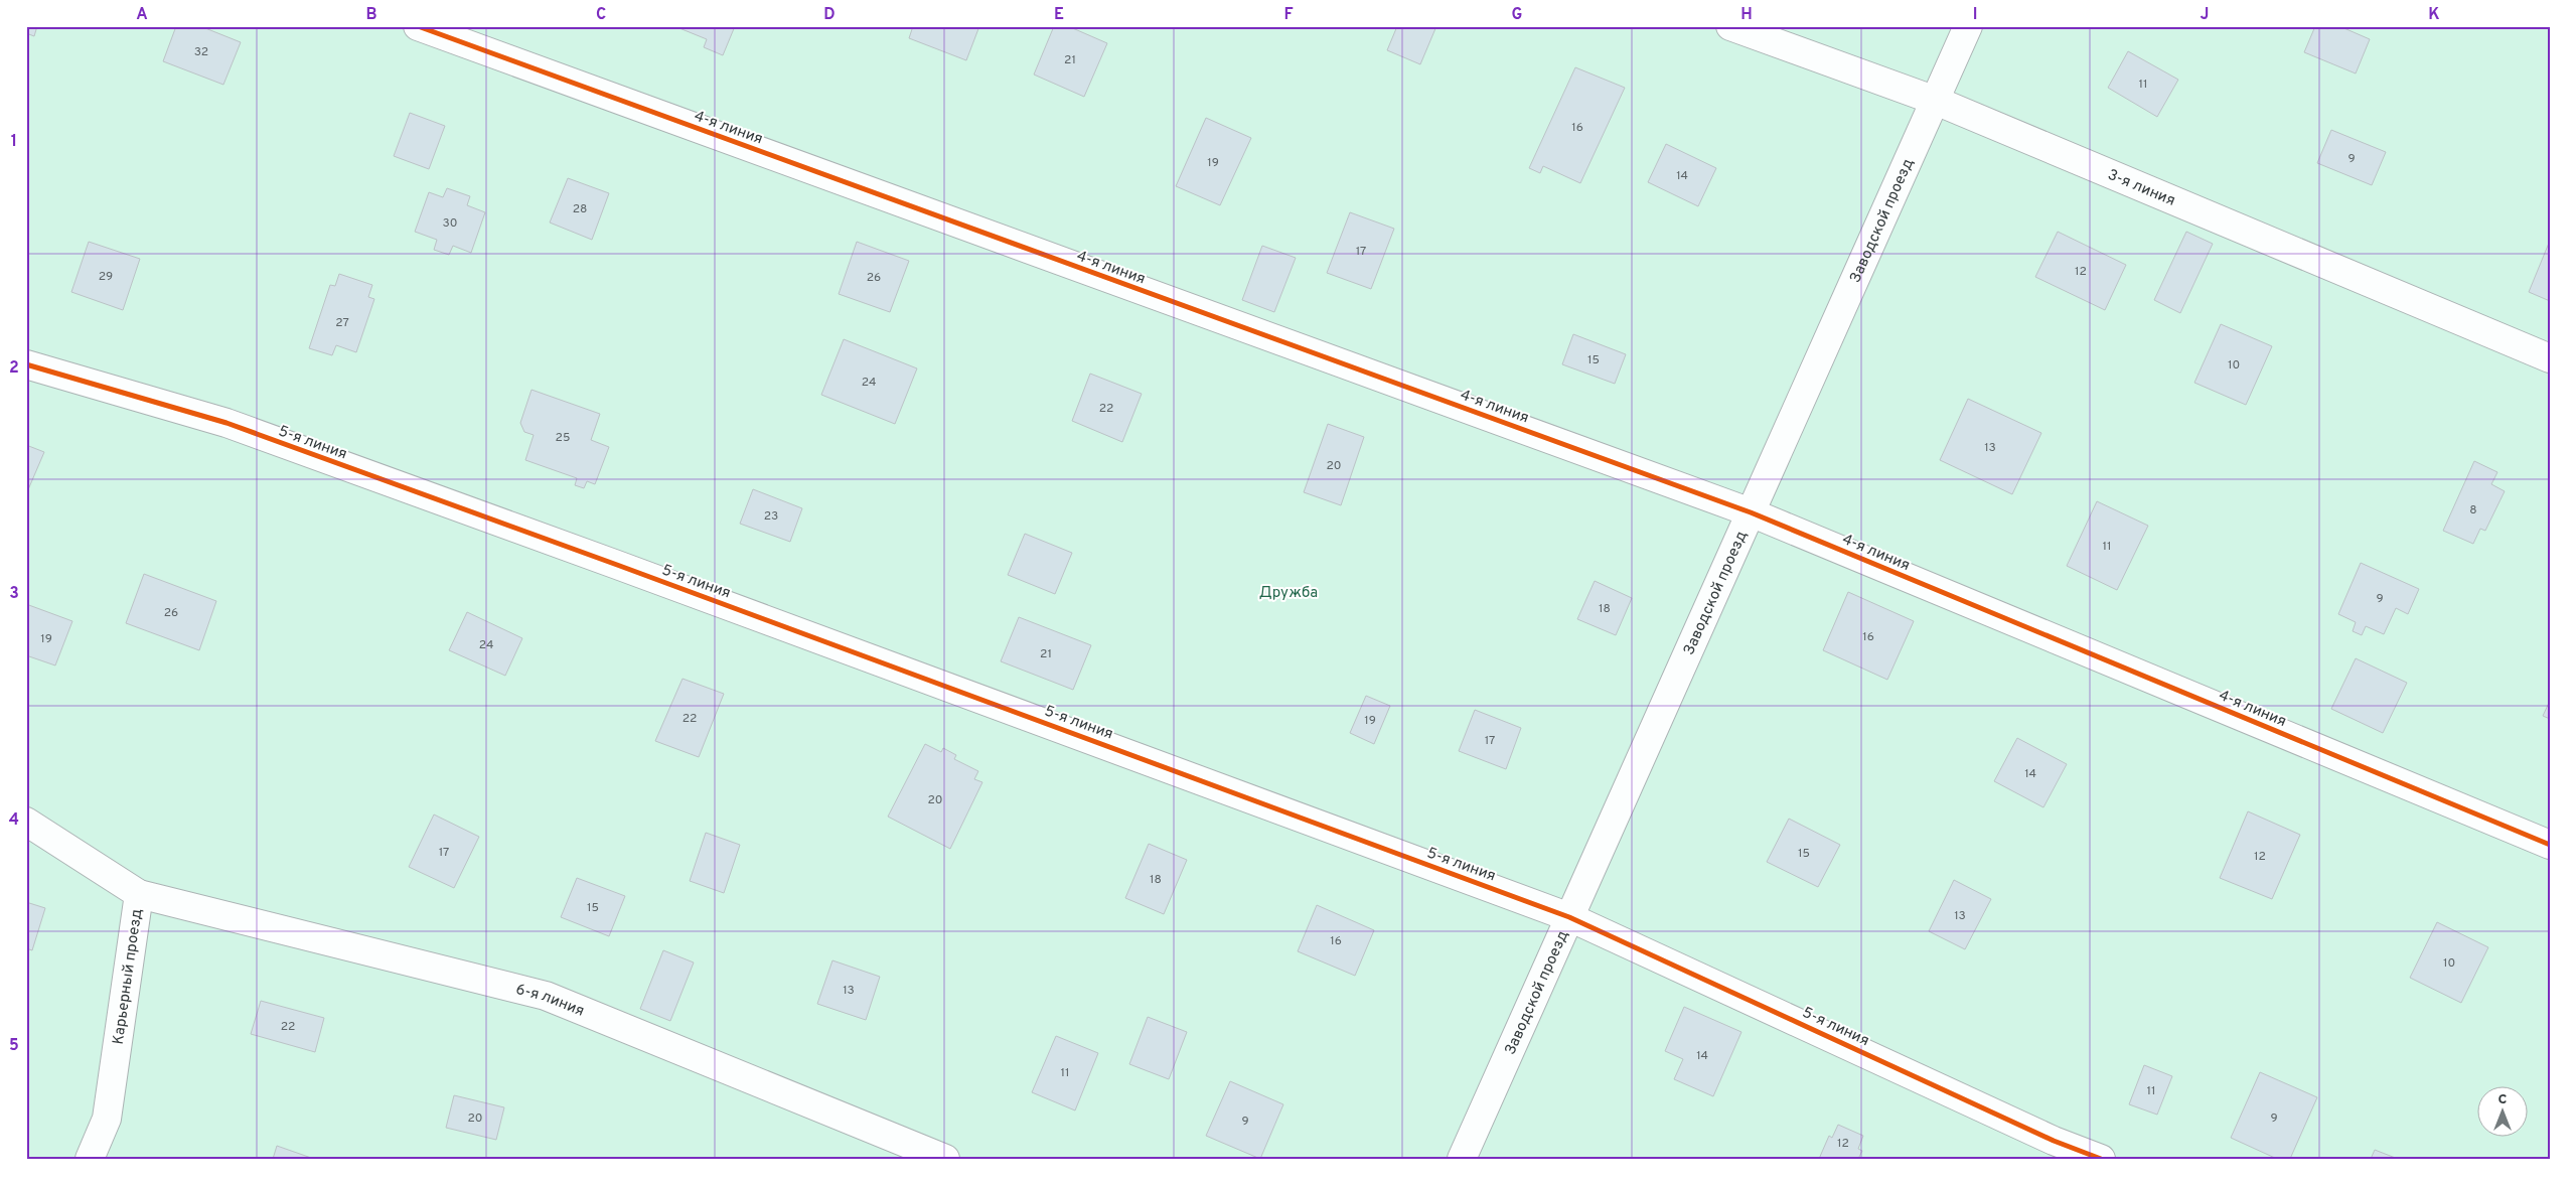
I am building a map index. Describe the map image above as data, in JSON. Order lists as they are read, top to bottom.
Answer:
{
  "streets": {
    "street": [
      "4-я линия",
      "3-я линия",
      "Заводской проезд",
      "5-я линия",
      "Карьерный проезд",
      "6-я линия"
    ]
  },
  "crossings": [
    ["4-я линия", "Заводской проезд"],
    ["3-я линия", "Заводской проезд"],
    ["Заводской проезд", "5-я линия"],
    ["Карьерный проезд", "6-я линия"]
  ],
  "parks": ["Дружба"],
  "house_numbers": [
    "32",
    "21",
    "11",
    "16",
    "9",
    "19",
    "14",
    "28",
    "30",
    "17",
    "12",
    "29",
    "26",
    "27",
    "15",
    "10",
    "24",
    "22",
    "25",
    "13",
    "20",
    "8",
    "23",
    "11",
    "9",
    "18",
    "26",
    "16",
    "19",
    "24",
    "21",
    "22",
    "19",
    "17",
    "14",
    "20",
    "17",
    "15",
    "12",
    "18",
    "15",
    "13",
    "16",
    "10",
    "13",
    "22",
    "14",
    "11",
    "11",
    "20",
    "9",
    "9",
    "12"
  ],
  "north": "top",
  "grid": {
    "columns": [
      "A",
      "B",
      "C",
      "D",
      "E",
      "F",
      "G",
      "H",
      "I",
      "J",
      "K"
    ],
    "rows": [
      "1",
      "2",
      "3",
      "4",
      "5"
    ]
  }
}
